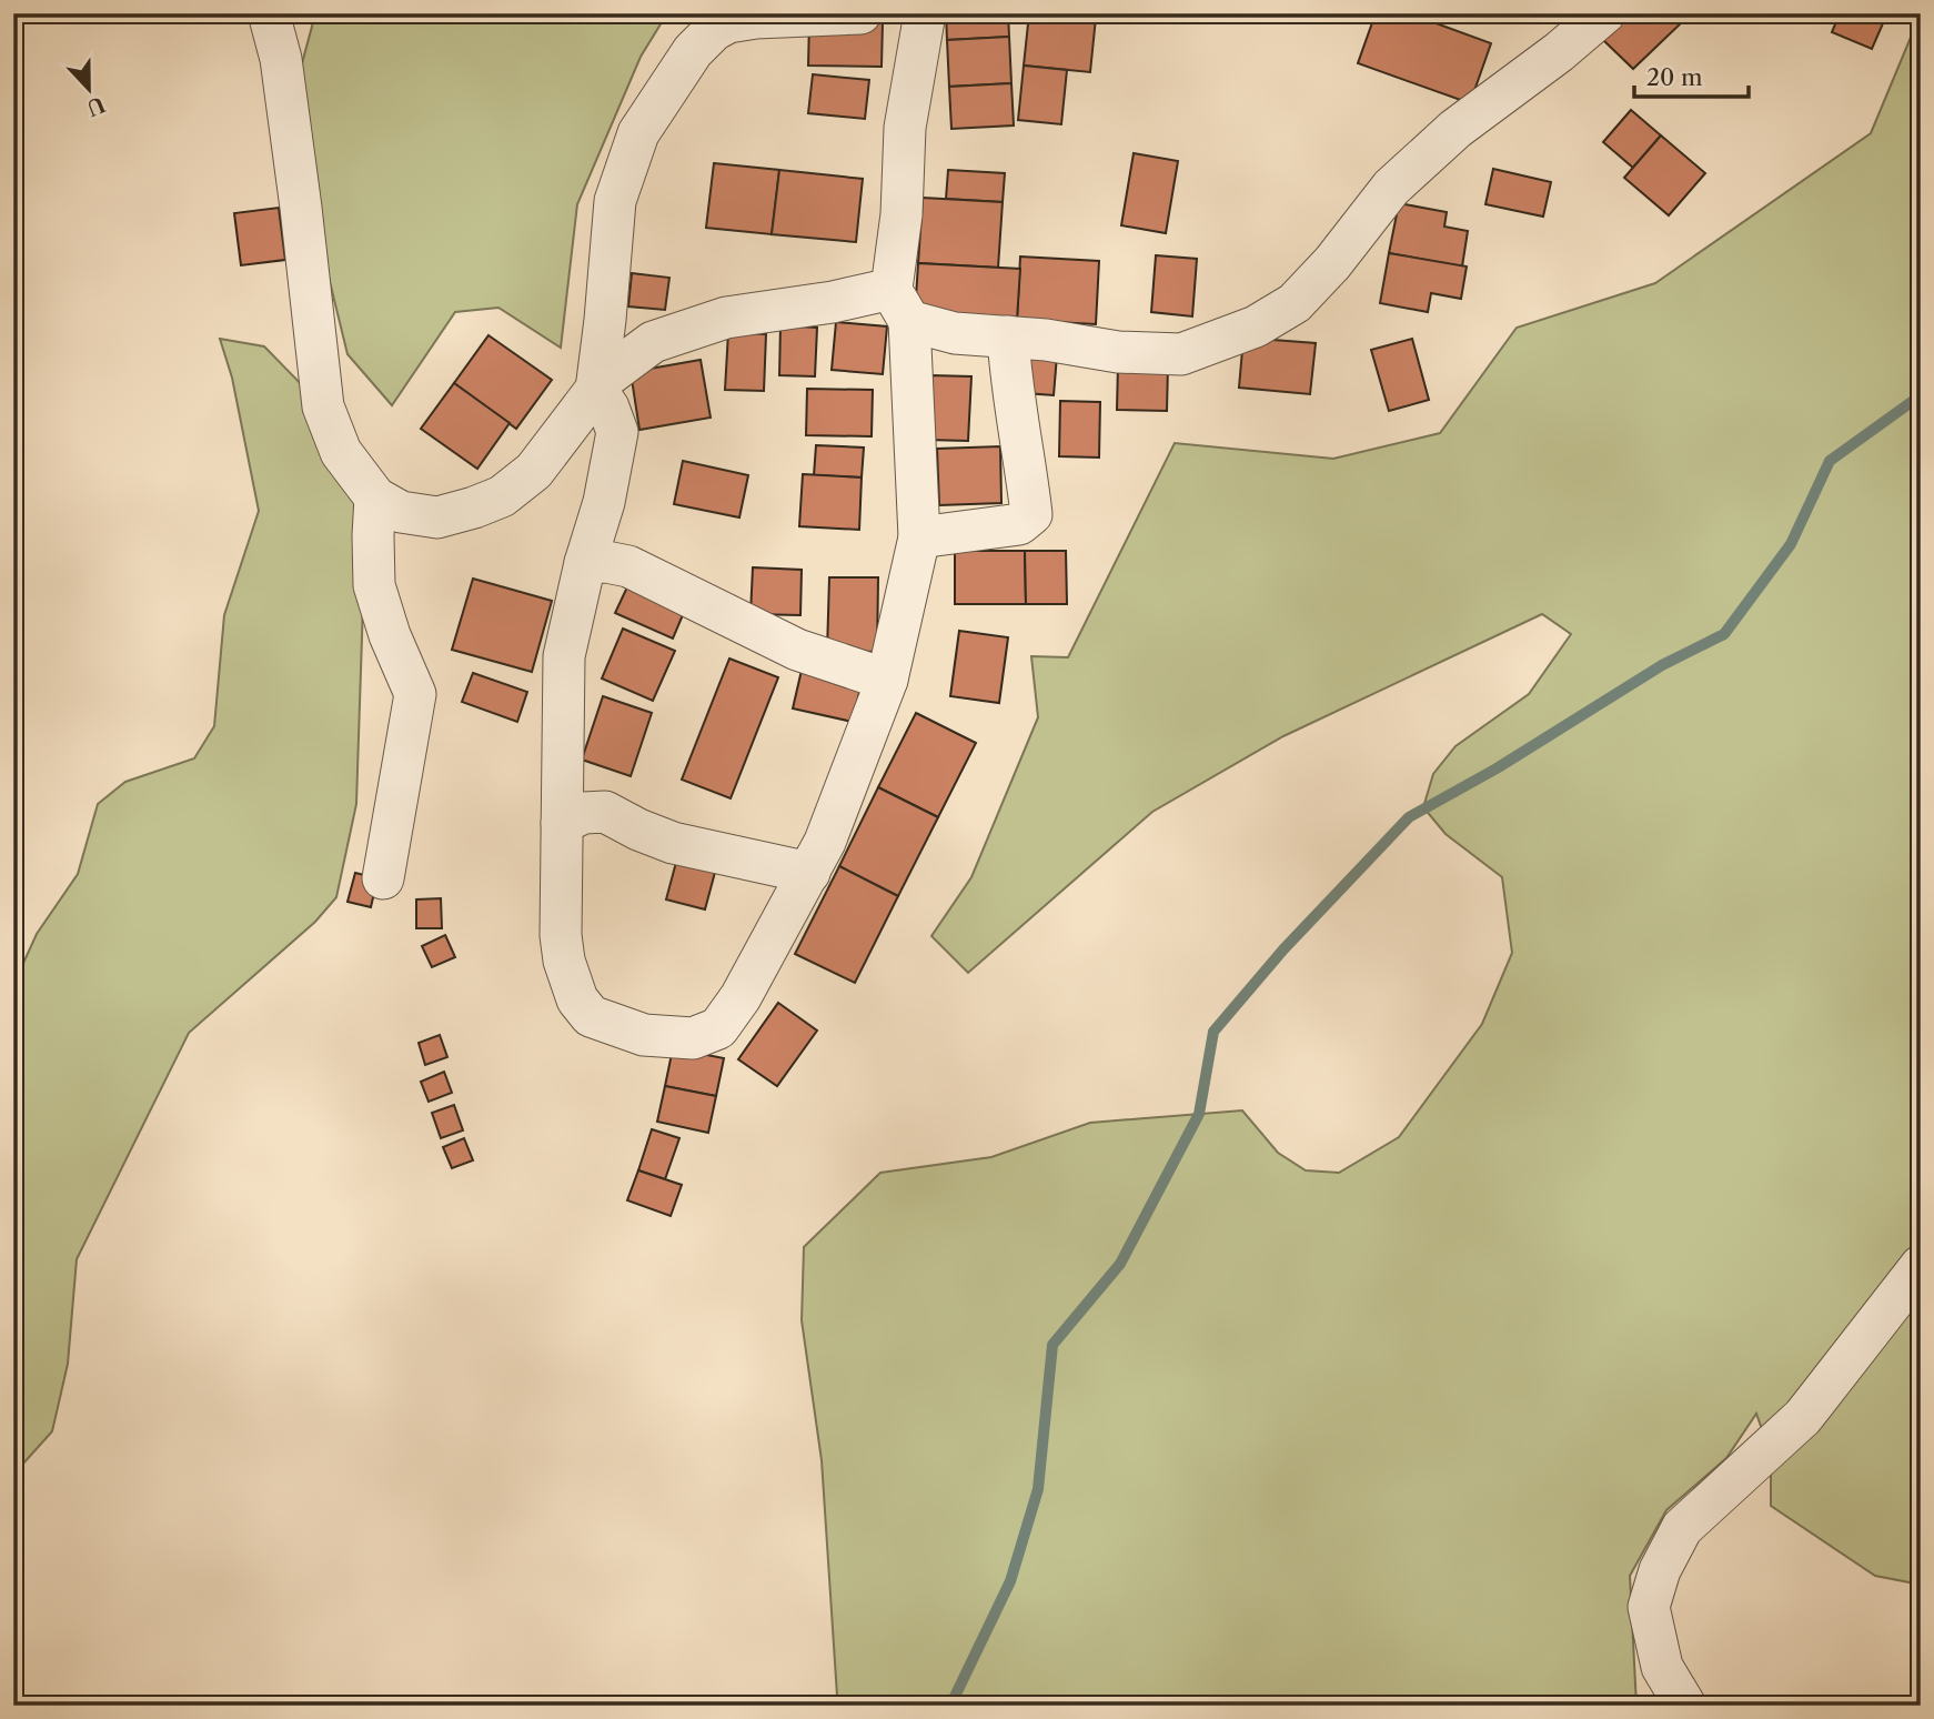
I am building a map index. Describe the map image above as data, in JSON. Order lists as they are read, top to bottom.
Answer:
{
  "scale_bar": "20 m",
  "north": "bottom"
}
